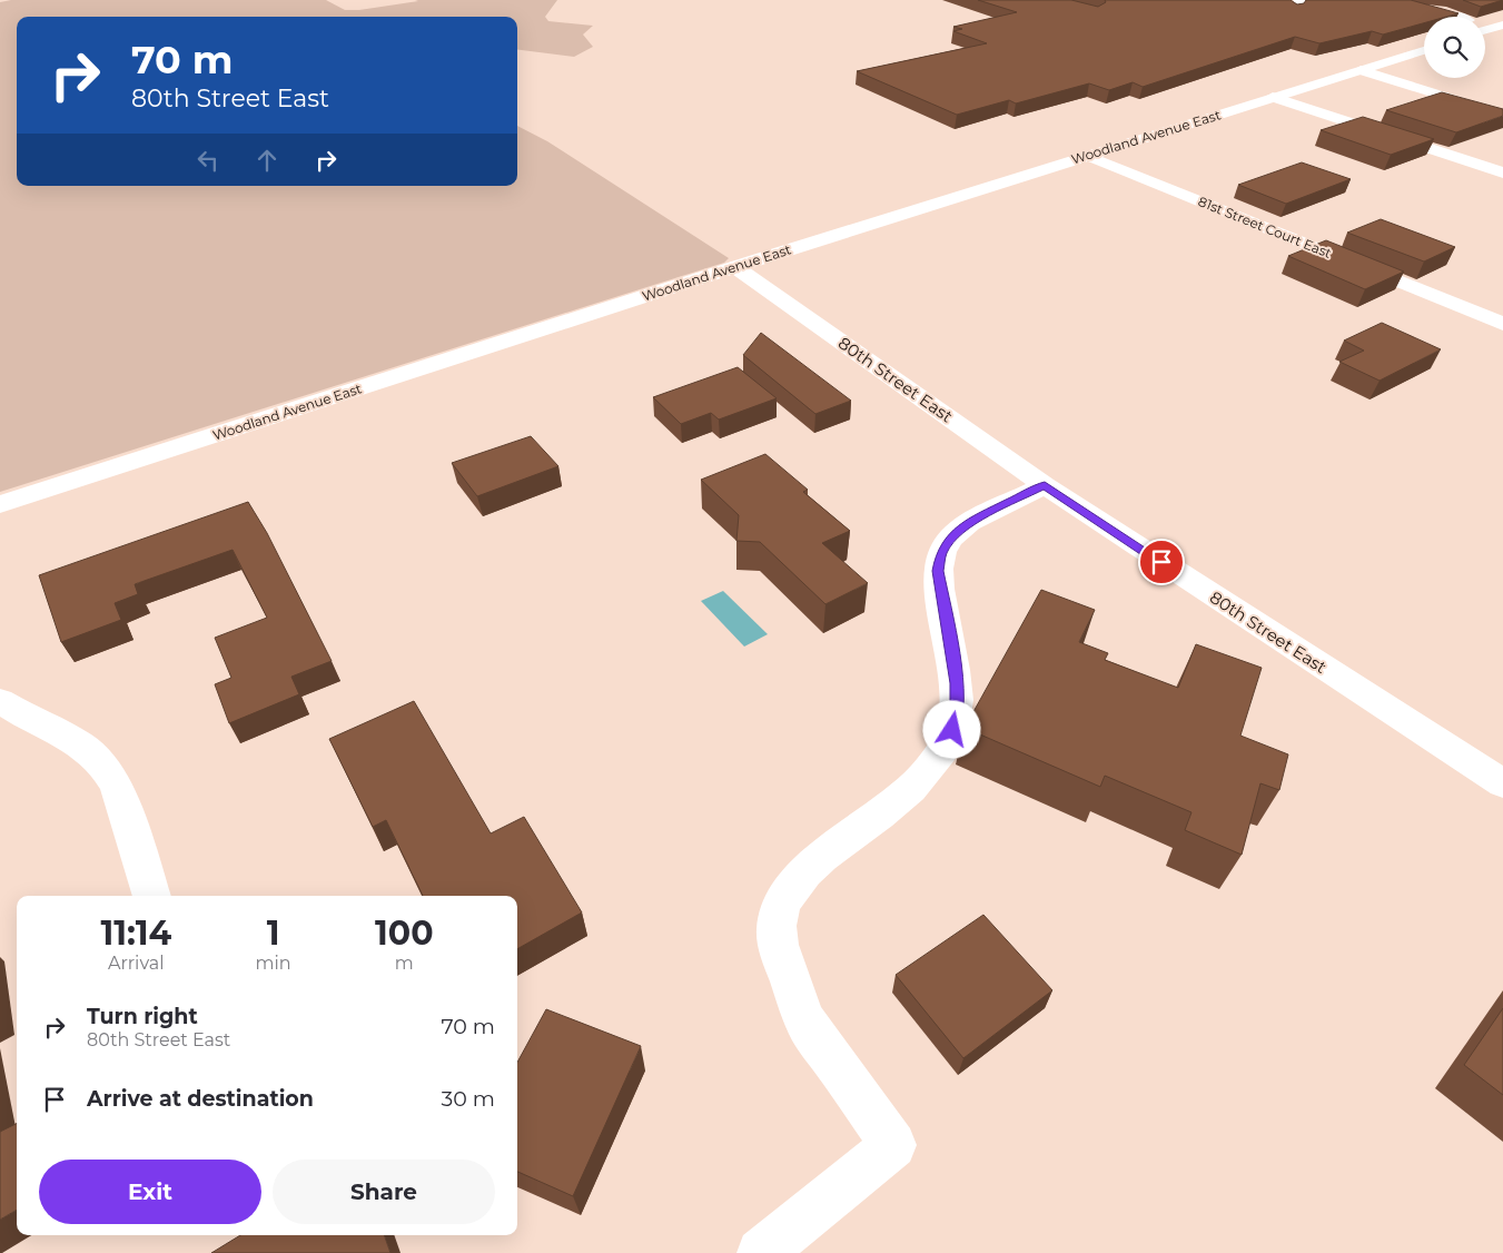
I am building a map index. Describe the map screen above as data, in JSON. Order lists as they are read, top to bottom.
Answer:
{
  "streets": {
    "street": ["Woodland Avenue East", "81st Street Court East", "80th Street East"]
  },
  "crossings": [
    ["Woodland Avenue East", "81st Street Court East"],
    ["Woodland Avenue East", "80th Street East"]
  ],
  "page": {
    "turn": ["70 m", "80th Street East"],
    "eta": [
      "11:14",
      "Arrival",
      "1",
      "min",
      "100",
      "m"
    ],
    "list": [
      {
        "name": "Turn right",
        "note": "80th Street East",
        "value": "70 m"
      },
      {
        "name": "Arrive at destination",
        "value": "30 m"
      }
    ],
    "buttons": ["Exit", "Share"]
  }
}
